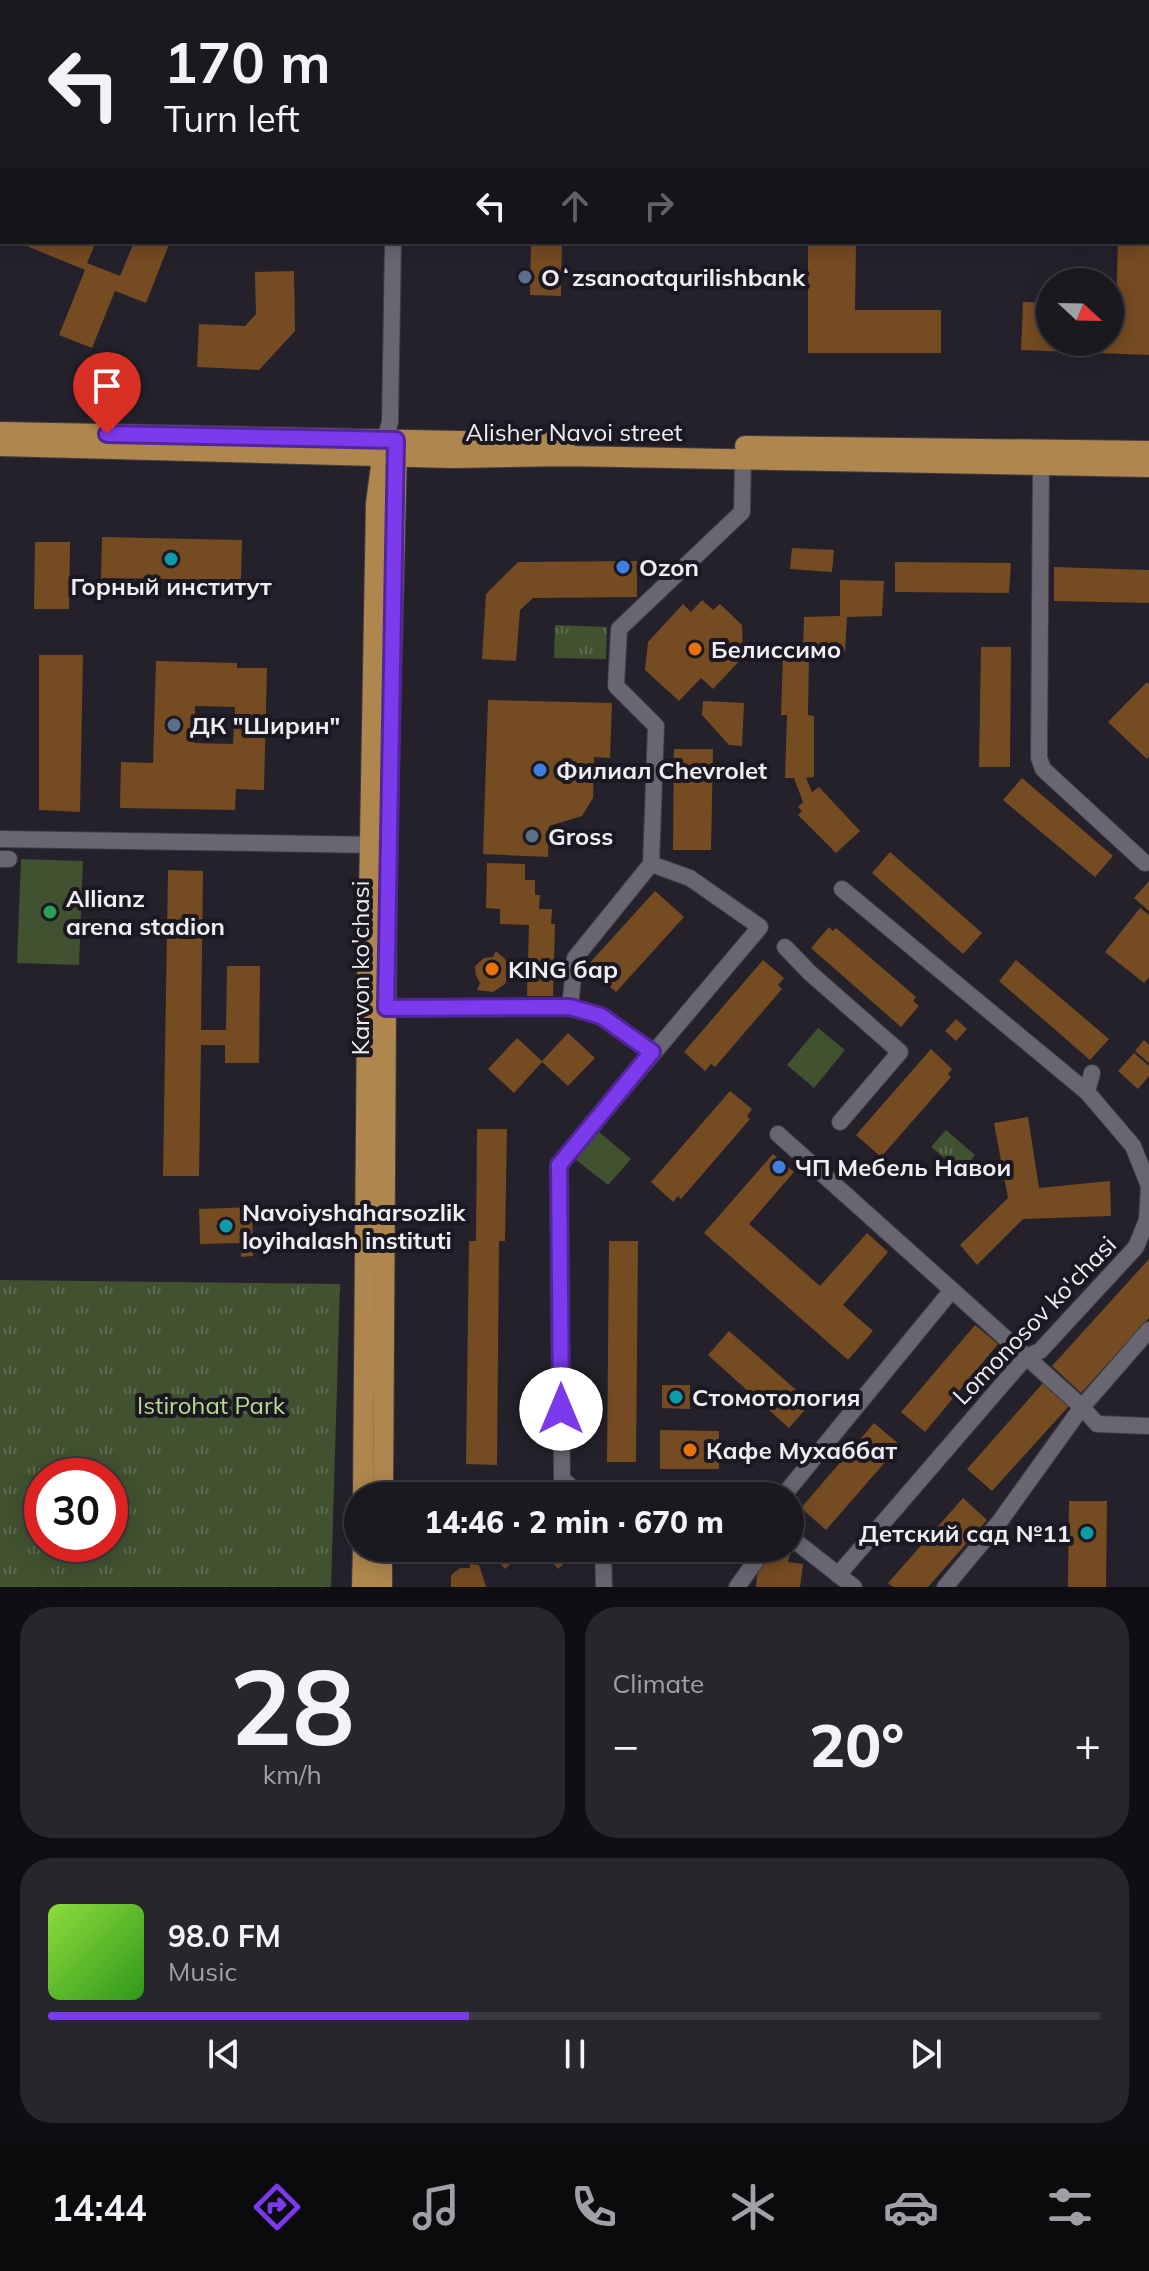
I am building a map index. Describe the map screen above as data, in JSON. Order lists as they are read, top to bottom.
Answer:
{
  "streets": {
    "main road": ["Alisher Navoi street", "Karvon ko'chasi"],
    "street": ["Lomonosov ko'chasi"]
  },
  "crossings": [
    ["Alisher Navoi street", "Karvon ko'chasi"]
  ],
  "parks": ["Istirohat Park"],
  "places": [
    "Oʻzsanoatqurilishbank",
    "Горный институт",
    "Ozon",
    "Белиссимо",
    "ДК \"Ширин\"",
    "Филиал Chevrolet",
    "Gross",
    "Allianz arena stadion",
    "KING бар",
    "ЧП Мебель Навои",
    "Navoiyshaharsozlik loyihalash instituti",
    "Стомотология",
    "Кафе Мухаббат",
    "Детский сад №11"
  ],
  "north": "right",
  "page": {
    "turn": ["170 m", "Turn left"],
    "limit": "30",
    "trip": "14:46 · 2 min · 670 m",
    "tile": [
      ["28", "km/h"],
      "Climate"
    ],
    "heat": ["−", "20°", "+"],
    "song": ["98.0 FM", "Music"],
    "tabs": "14:44"
  }
}
